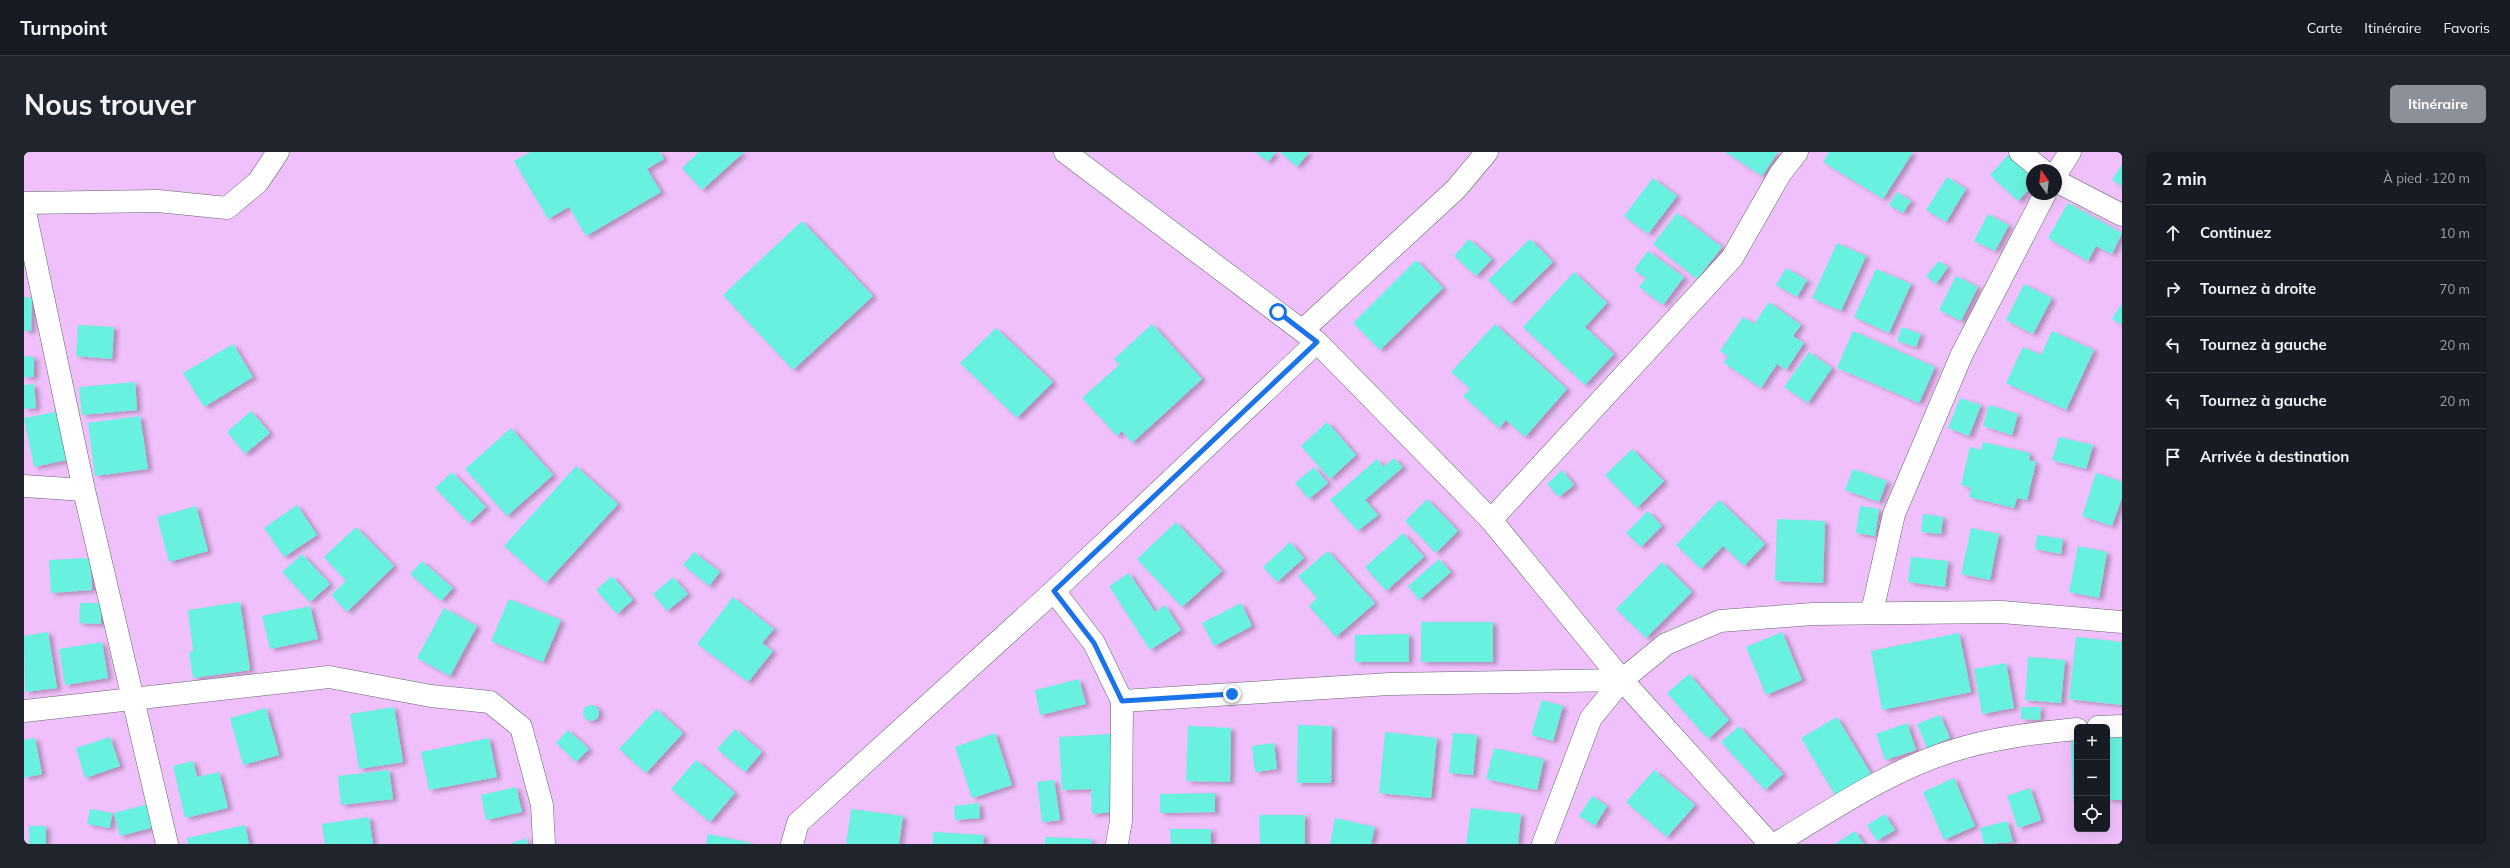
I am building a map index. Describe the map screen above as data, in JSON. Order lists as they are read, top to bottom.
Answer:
{
  "north": "top",
  "page": {
    "header": "Turnpoint",
    "nav": ["Carte", "Itinéraire", "Favoris"],
    "buttons": "Itinéraire",
    "title": "Nous trouver",
    "heading": ["2 min", "À pied · 120 m"],
    "list": [
      ["Continuez", "10 m"],
      ["Tournez à droite", "70 m"],
      ["Tournez à gauche", "20 m"],
      ["Tournez à gauche", "20 m"],
      "Arrivée à destination"
    ],
    "map_buttons": ["+", "−"]
  }
}
